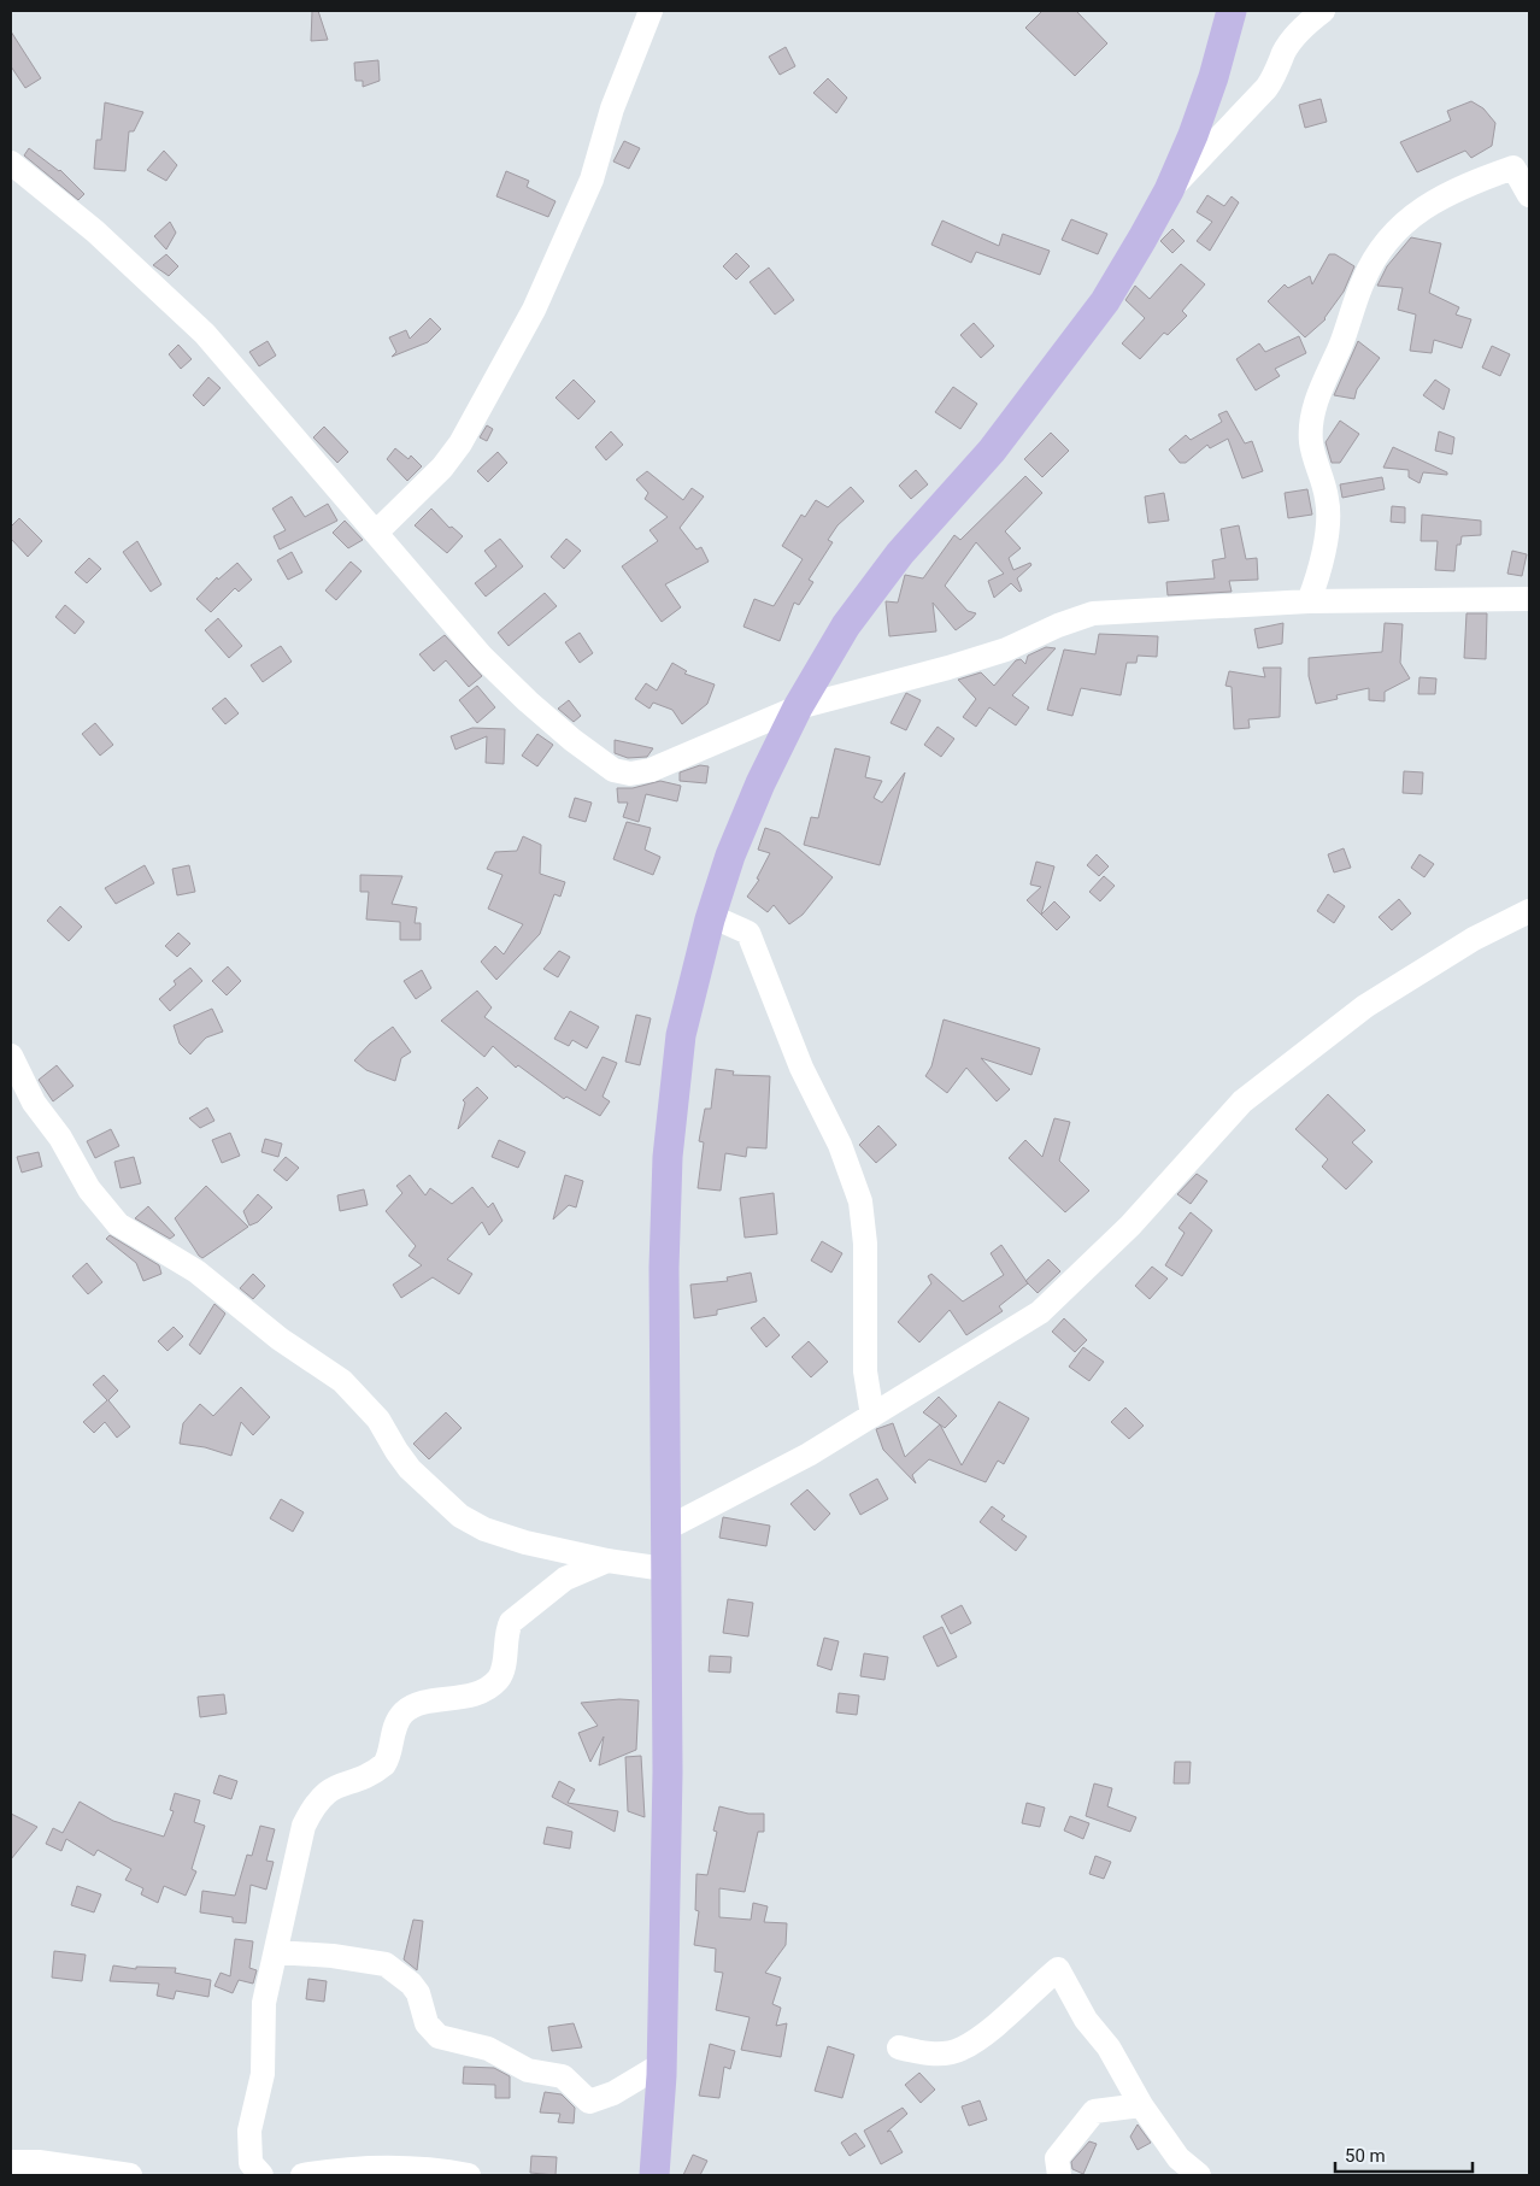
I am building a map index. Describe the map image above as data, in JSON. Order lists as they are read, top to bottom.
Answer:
{
  "scale_bar": "50 m"
}
